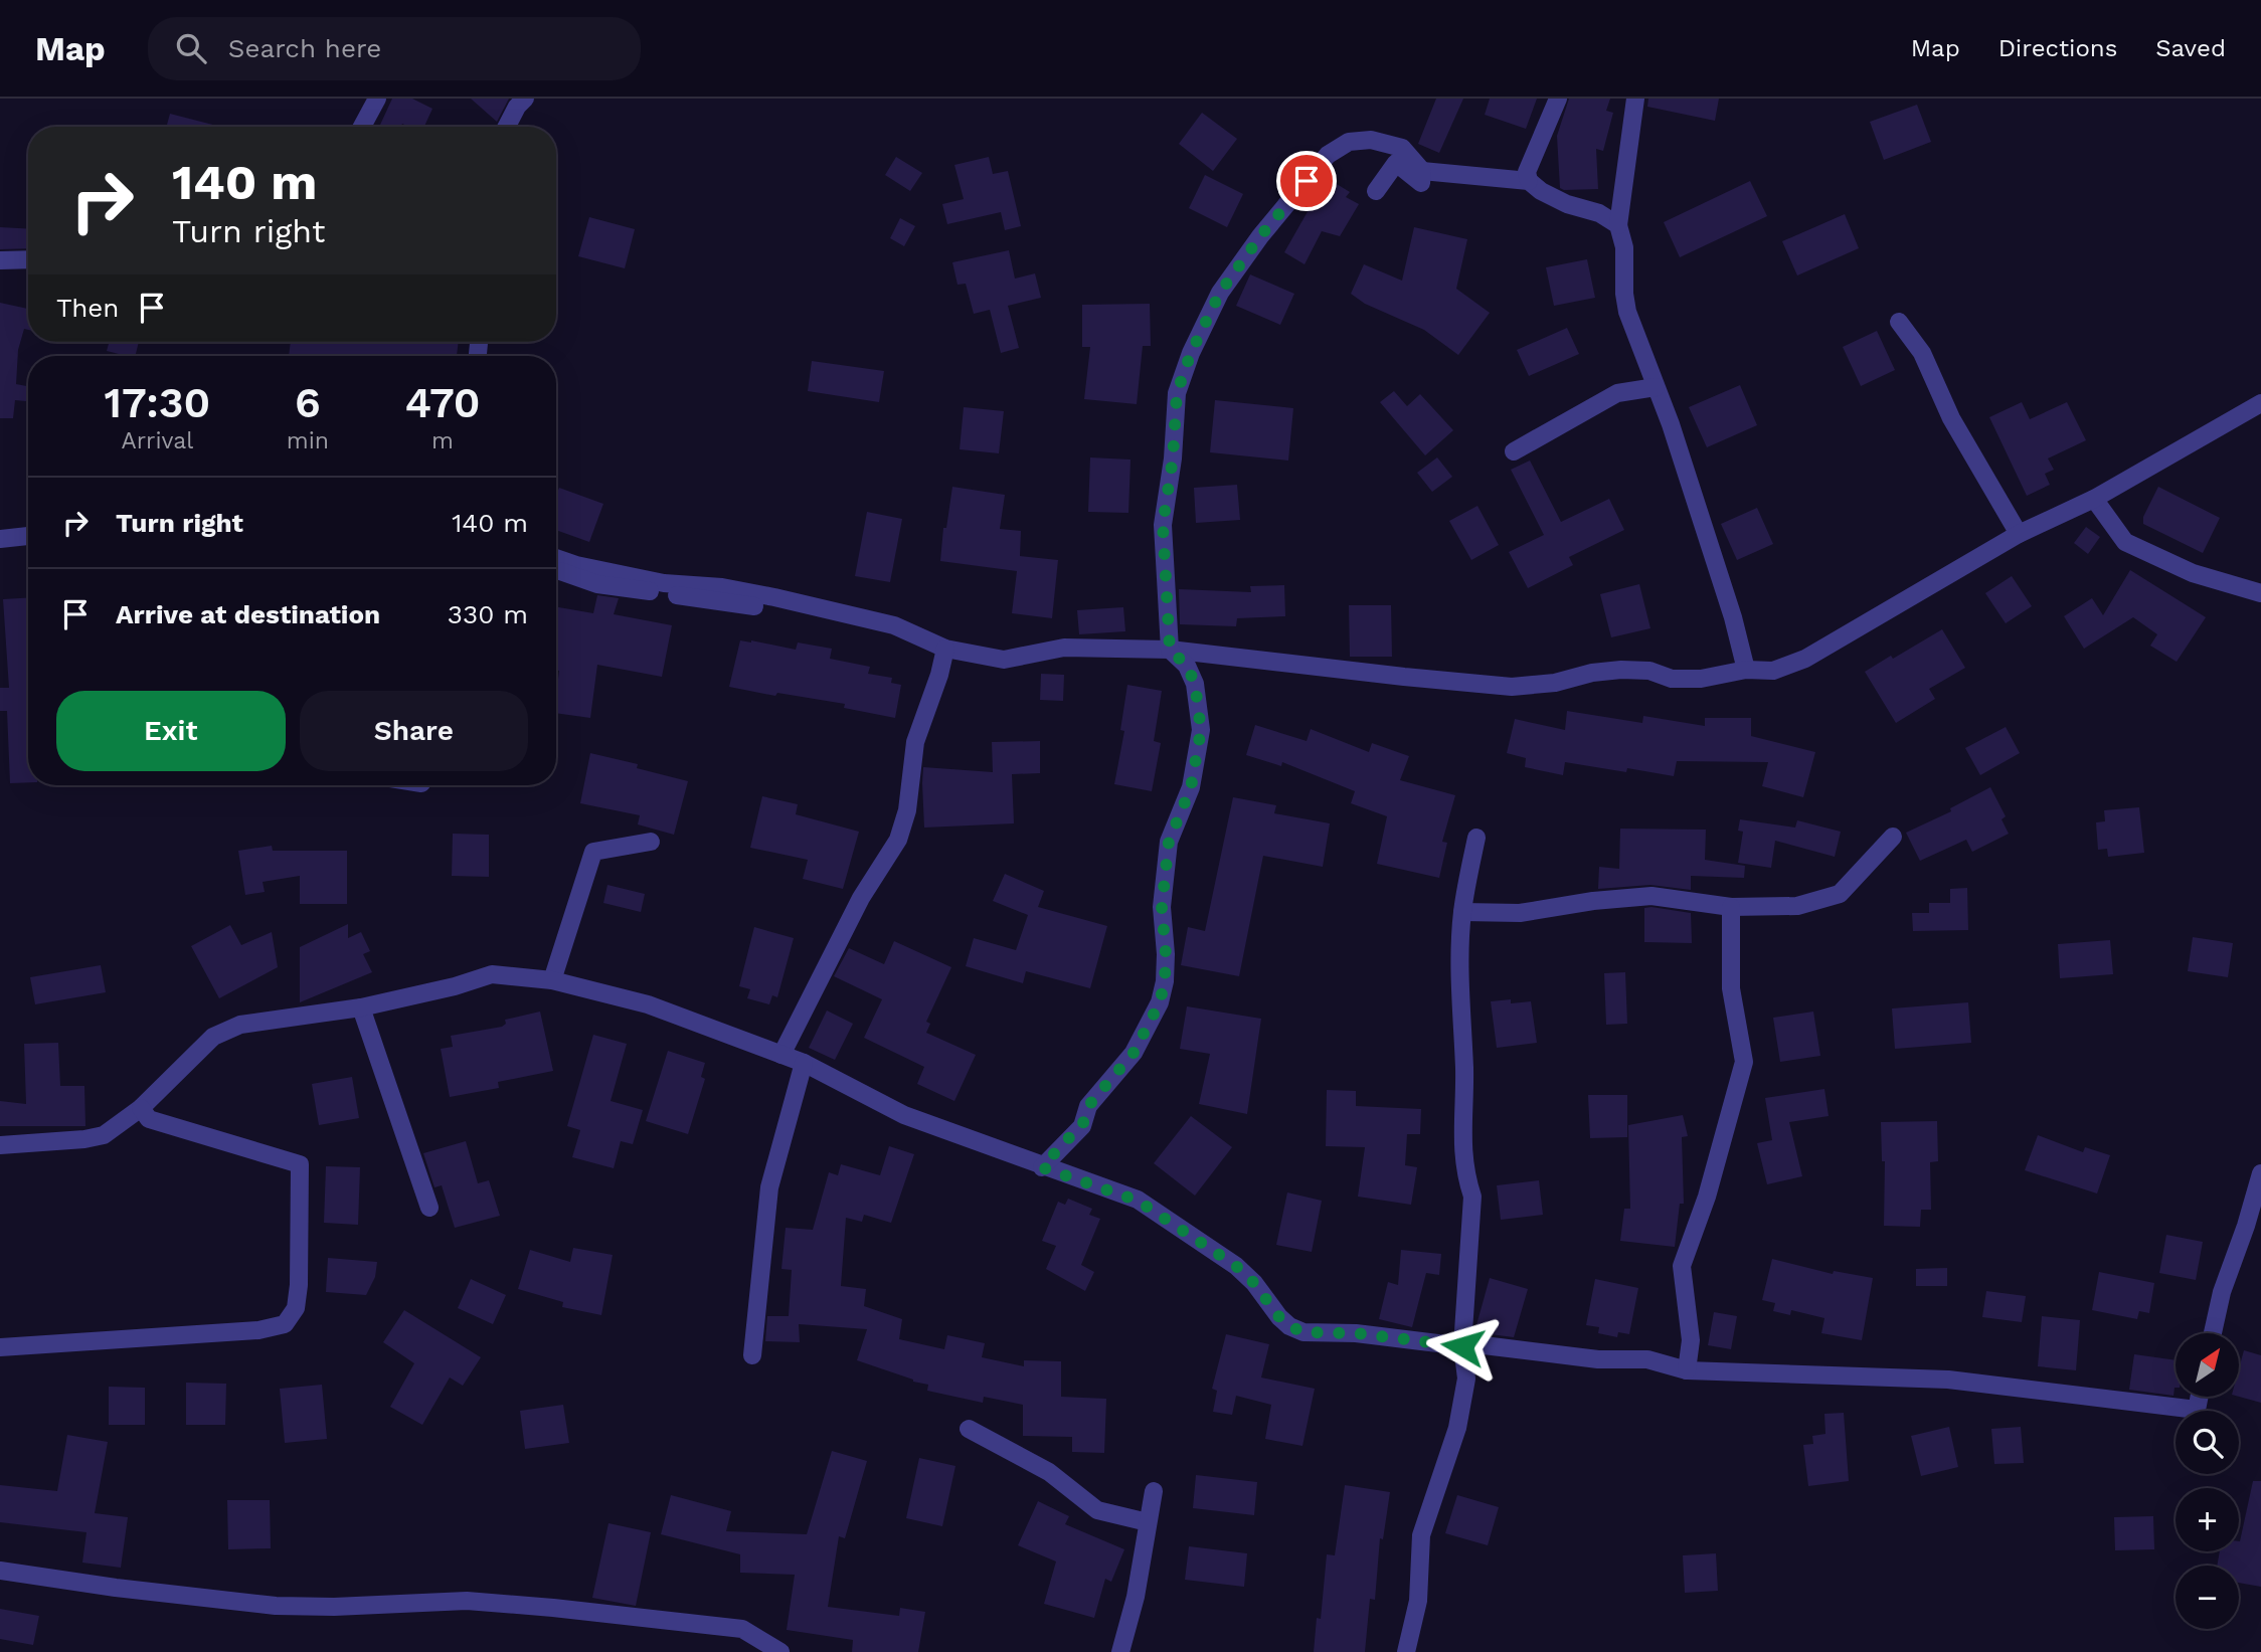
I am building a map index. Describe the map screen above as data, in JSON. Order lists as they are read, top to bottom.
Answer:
{
  "north": "top right",
  "page": {
    "header": "Map",
    "search": "Search here",
    "nav": ["Map", "Directions", "Saved"],
    "turn": ["140 m", "Turn right"],
    "then": "Then",
    "eta": [
      "17:30",
      "Arrival",
      "6",
      "min",
      "470",
      "m"
    ],
    "list": [
      {
        "name": "Turn right",
        "value": "140 m"
      },
      {
        "name": "Arrive at destination",
        "value": "330 m"
      }
    ],
    "buttons": ["Exit", "Share"],
    "map_buttons": ["+", "−"]
  }
}
